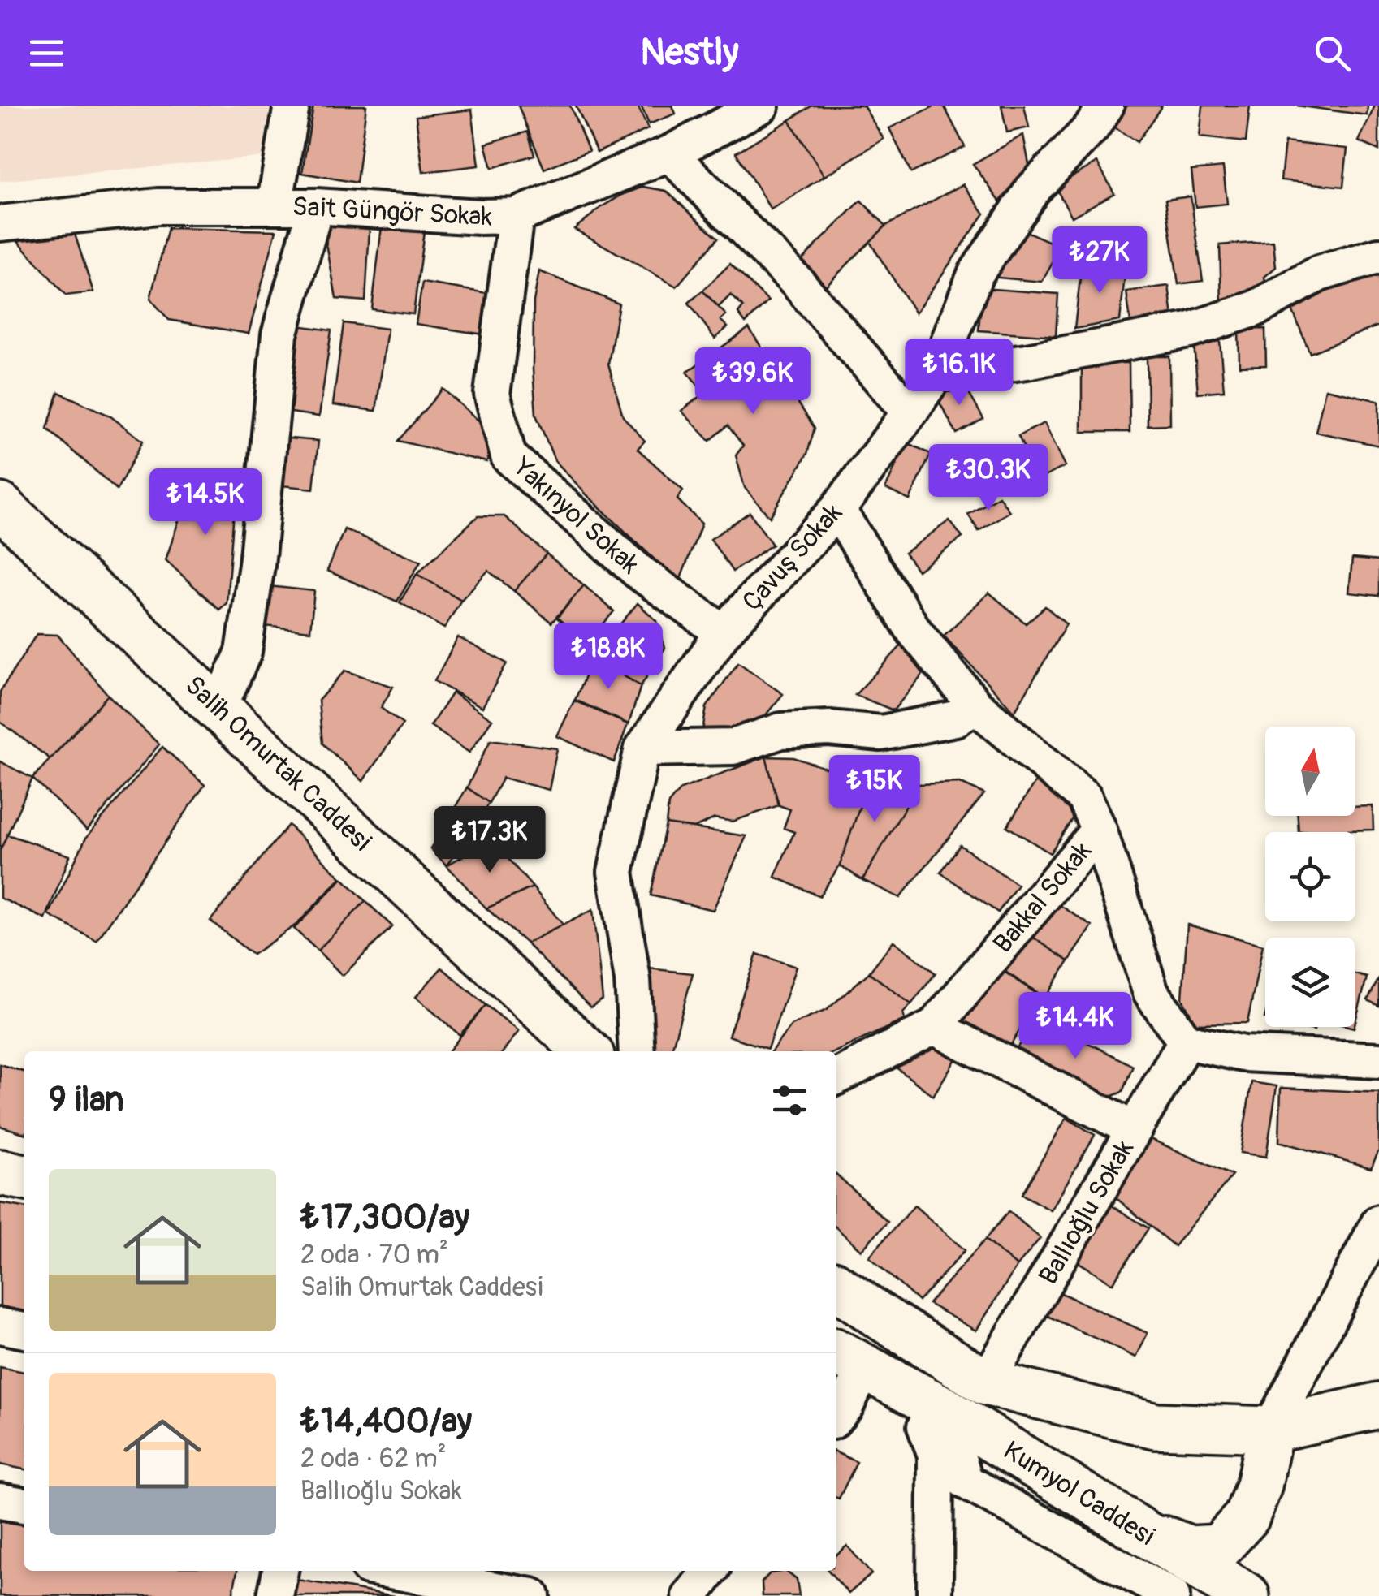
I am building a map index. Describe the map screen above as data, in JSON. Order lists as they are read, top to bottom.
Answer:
{
  "streets": {
    "main road": ["Salih Omurtak Caddesi", "Kumyol Caddesi"],
    "street": [
      "Sait Güngör Sokak",
      "Yakınyol Sokak",
      "Çavuş Sokak",
      "Bakkal Sokak",
      "Ballıoğlu Sokak"
    ]
  },
  "crossings": [
    ["Sait Güngör Sokak", "Yakınyol Sokak"],
    ["Yakınyol Sokak", "Çavuş Sokak"]
  ],
  "north": "top",
  "page": {
    "header": "Nestly",
    "price": [
      "₺27K",
      "₺16.1K",
      "₺39.6K",
      "₺30.3K",
      "₺14.5K",
      "₺18.8K",
      "₺15K",
      "₺17.3K",
      "₺14.4K"
    ],
    "heading": "9 ilan",
    "list": [
      {
        "name": "₺17,300/ay",
        "note": "2 oda · 70 m² · Salih Omurtak Caddesi"
      },
      {
        "name": "₺14,400/ay",
        "note": "2 oda · 62 m² · Ballıoğlu Sokak"
      }
    ]
  }
}
